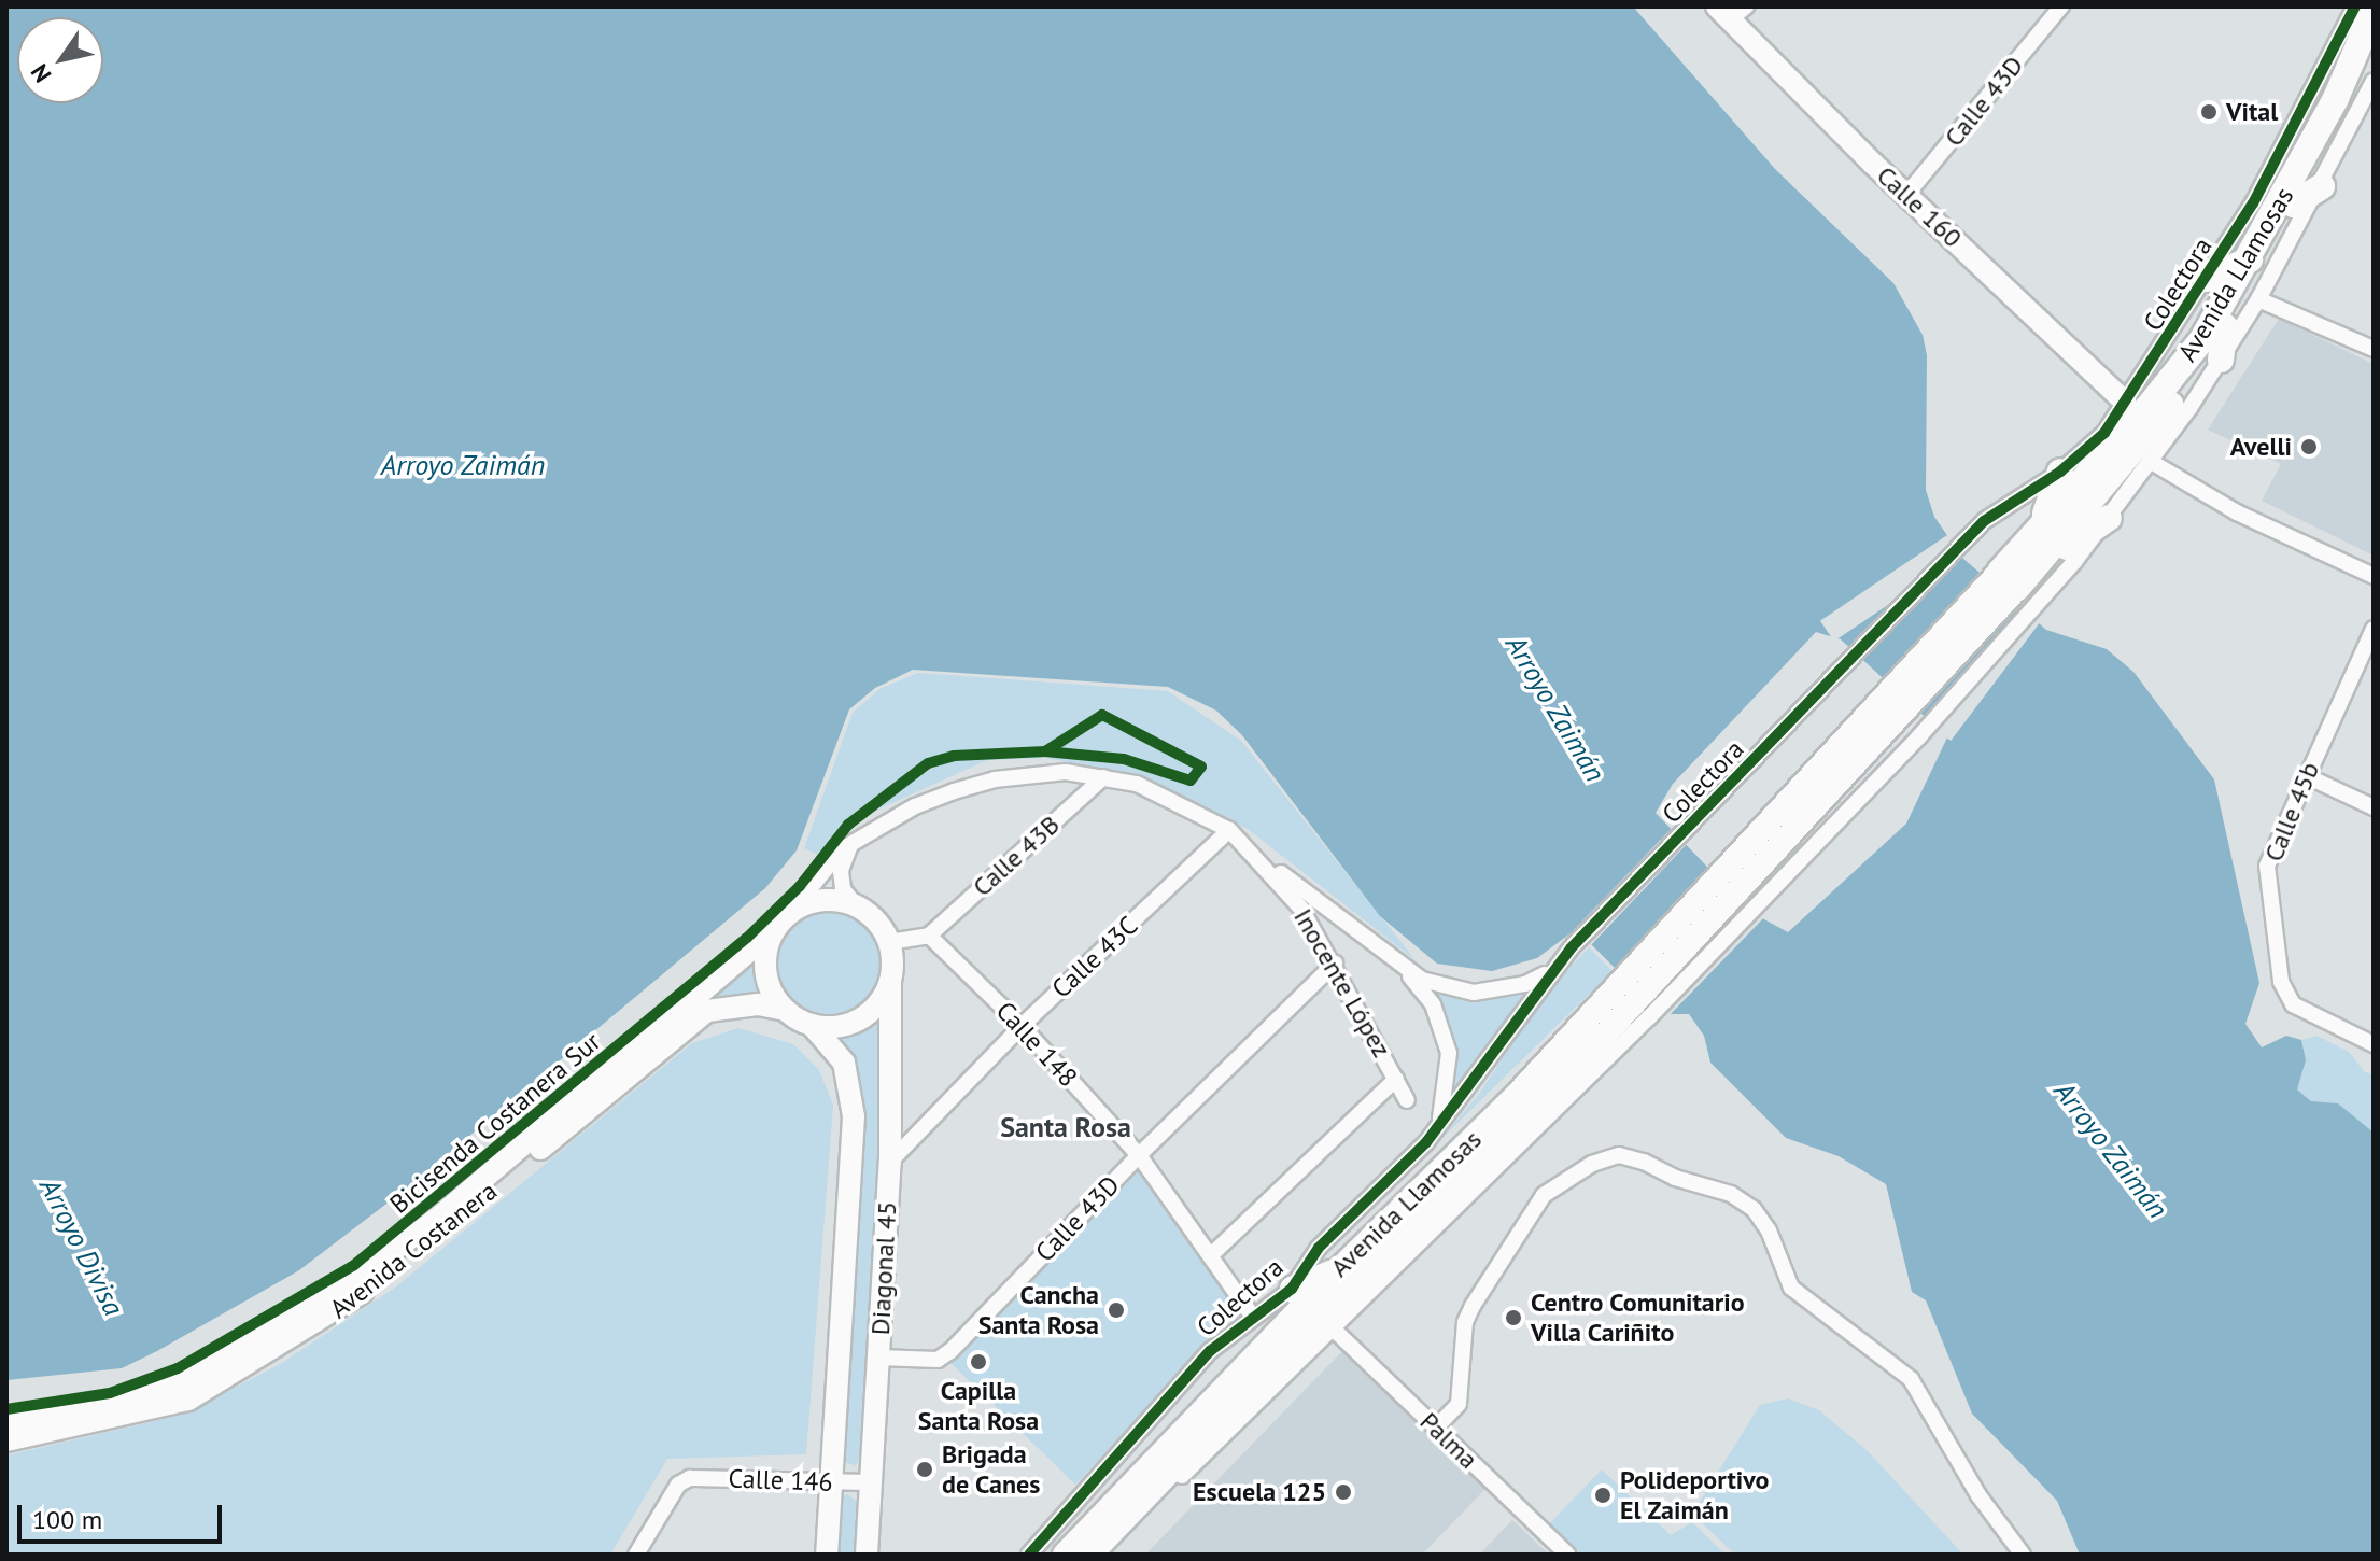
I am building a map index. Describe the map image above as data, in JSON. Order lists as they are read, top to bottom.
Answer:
{
  "streets": {
    "highway": ["Avenida Llamosas"],
    "main road": ["Calle 160", "Avenida Costanera", "Diagonal 45"],
    "street": [
      "Calle 43D",
      "Colectora",
      "Calle 45b",
      "Calle 43B",
      "Calle 43C",
      "Inocente López",
      "Calle 148",
      "Palma",
      "Calle 146"
    ],
    "cycle path": ["Bicisenda Costanera Sur"]
  },
  "crossings": [
    ["Calle 43D", "Calle 160"],
    ["Calle 43D", "Inocente López"],
    ["Calle 43D", "Calle 148"],
    ["Calle 43D", "Diagonal 45"],
    ["Calle 160", "Colectora"],
    ["Avenida Llamosas", "Colectora"],
    ["Avenida Llamosas", "Palma"],
    ["Colectora", "Calle 148"],
    ["Colectora", "Palma"],
    ["Calle 43B", "Inocente López"],
    ["Calle 43B", "Calle 148"],
    ["Calle 43C", "Inocente López"],
    ["Calle 43C", "Calle 148"],
    ["Calle 43C", "Diagonal 45"],
    ["Inocente López", "Avenida Costanera"],
    ["Inocente López", "Diagonal 45"],
    ["Avenida Costanera", "Diagonal 45"],
    ["Diagonal 45", "Calle 146"]
  ],
  "districts": ["Santa Rosa"],
  "water": ["Arroyo Zaimán", "Arroyo Divisa"],
  "places": [
    "Vital",
    "Avelli",
    "Cancha Santa Rosa",
    "Centro Comunitario Villa Cariñito",
    "Capilla Santa Rosa",
    "Brigada de Canes",
    "Escuela 125",
    "Polideportivo El Zaimán"
  ],
  "scale_bar": "100 m",
  "north": "bottom left"
}
